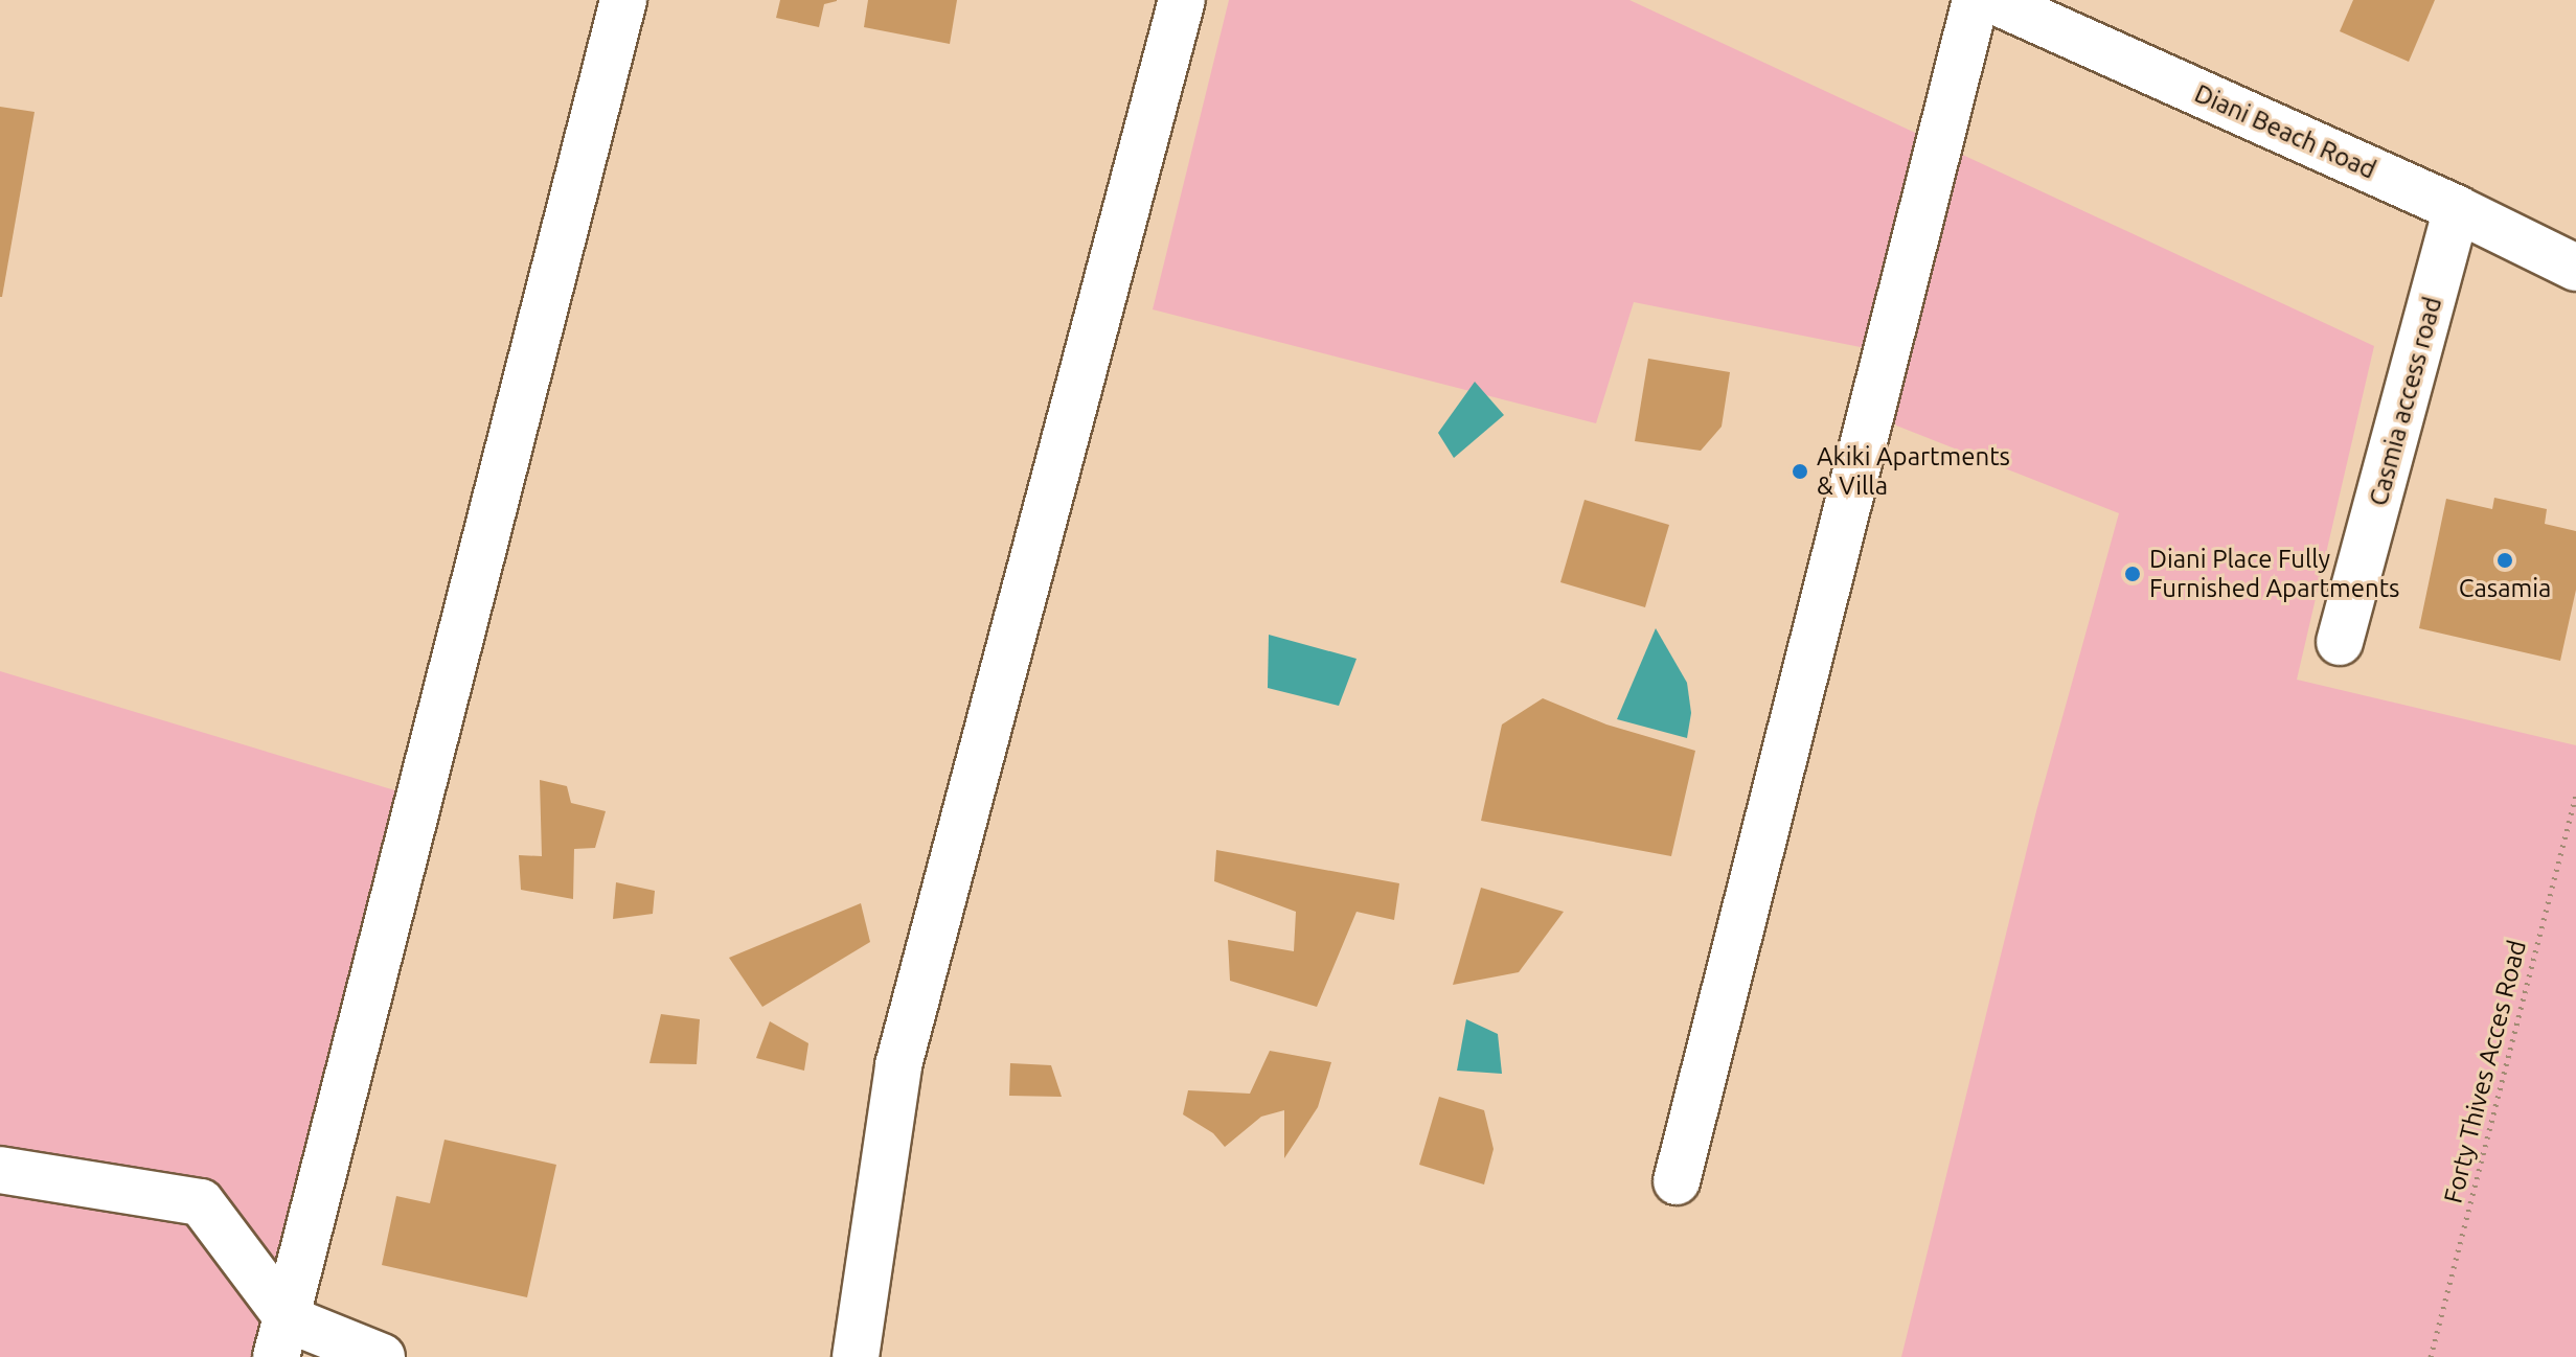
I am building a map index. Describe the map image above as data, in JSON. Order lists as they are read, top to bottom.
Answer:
{
  "streets": {
    "street": ["Diani Beach Road", "Casmia access road"],
    "path": ["Forty Thives Acces Road"]
  },
  "crossings": [
    ["Diani Beach Road", "Casmia access road"]
  ],
  "places": ["Akiki Apartments & Villa", "Casamia", "Diani Place Fully Furnished Apartments"]
}
